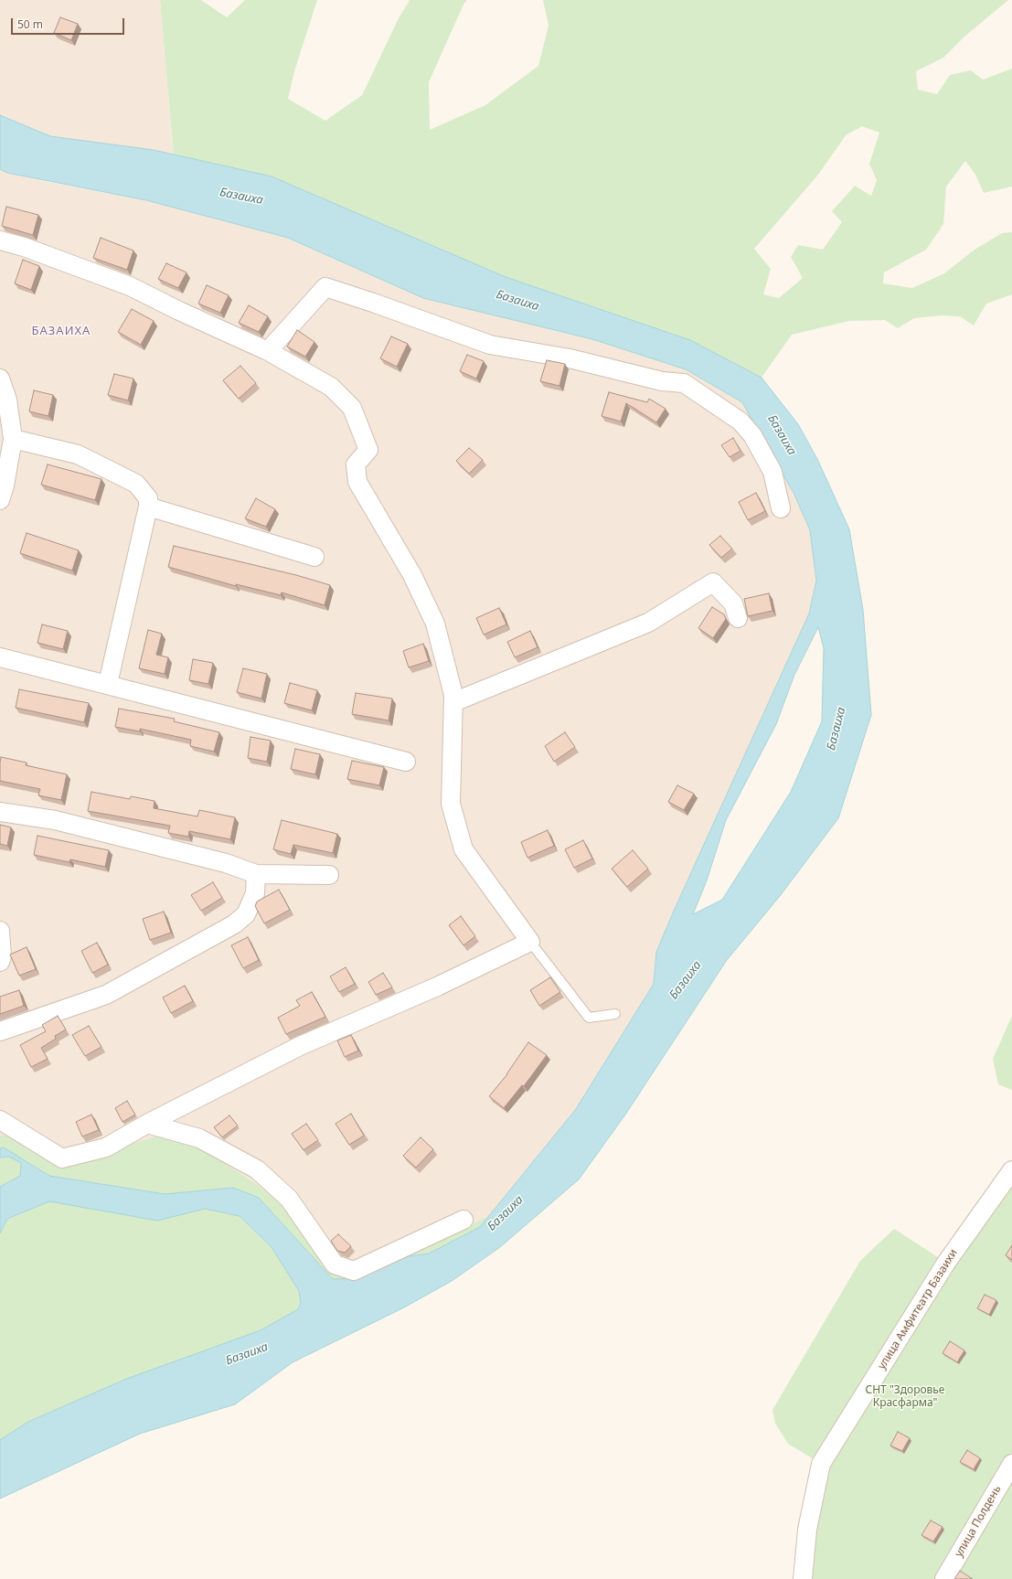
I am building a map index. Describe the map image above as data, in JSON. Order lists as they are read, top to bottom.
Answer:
{
  "streets": {
    "street": ["улица Амфитеатр Базаихи", "улица Полдень"]
  },
  "districts": ["БАЗАИХА"],
  "water": ["Базаиха"],
  "parks": ["СНТ \"Здоровье Красфарма\""],
  "scale_bar": "50 m"
}
